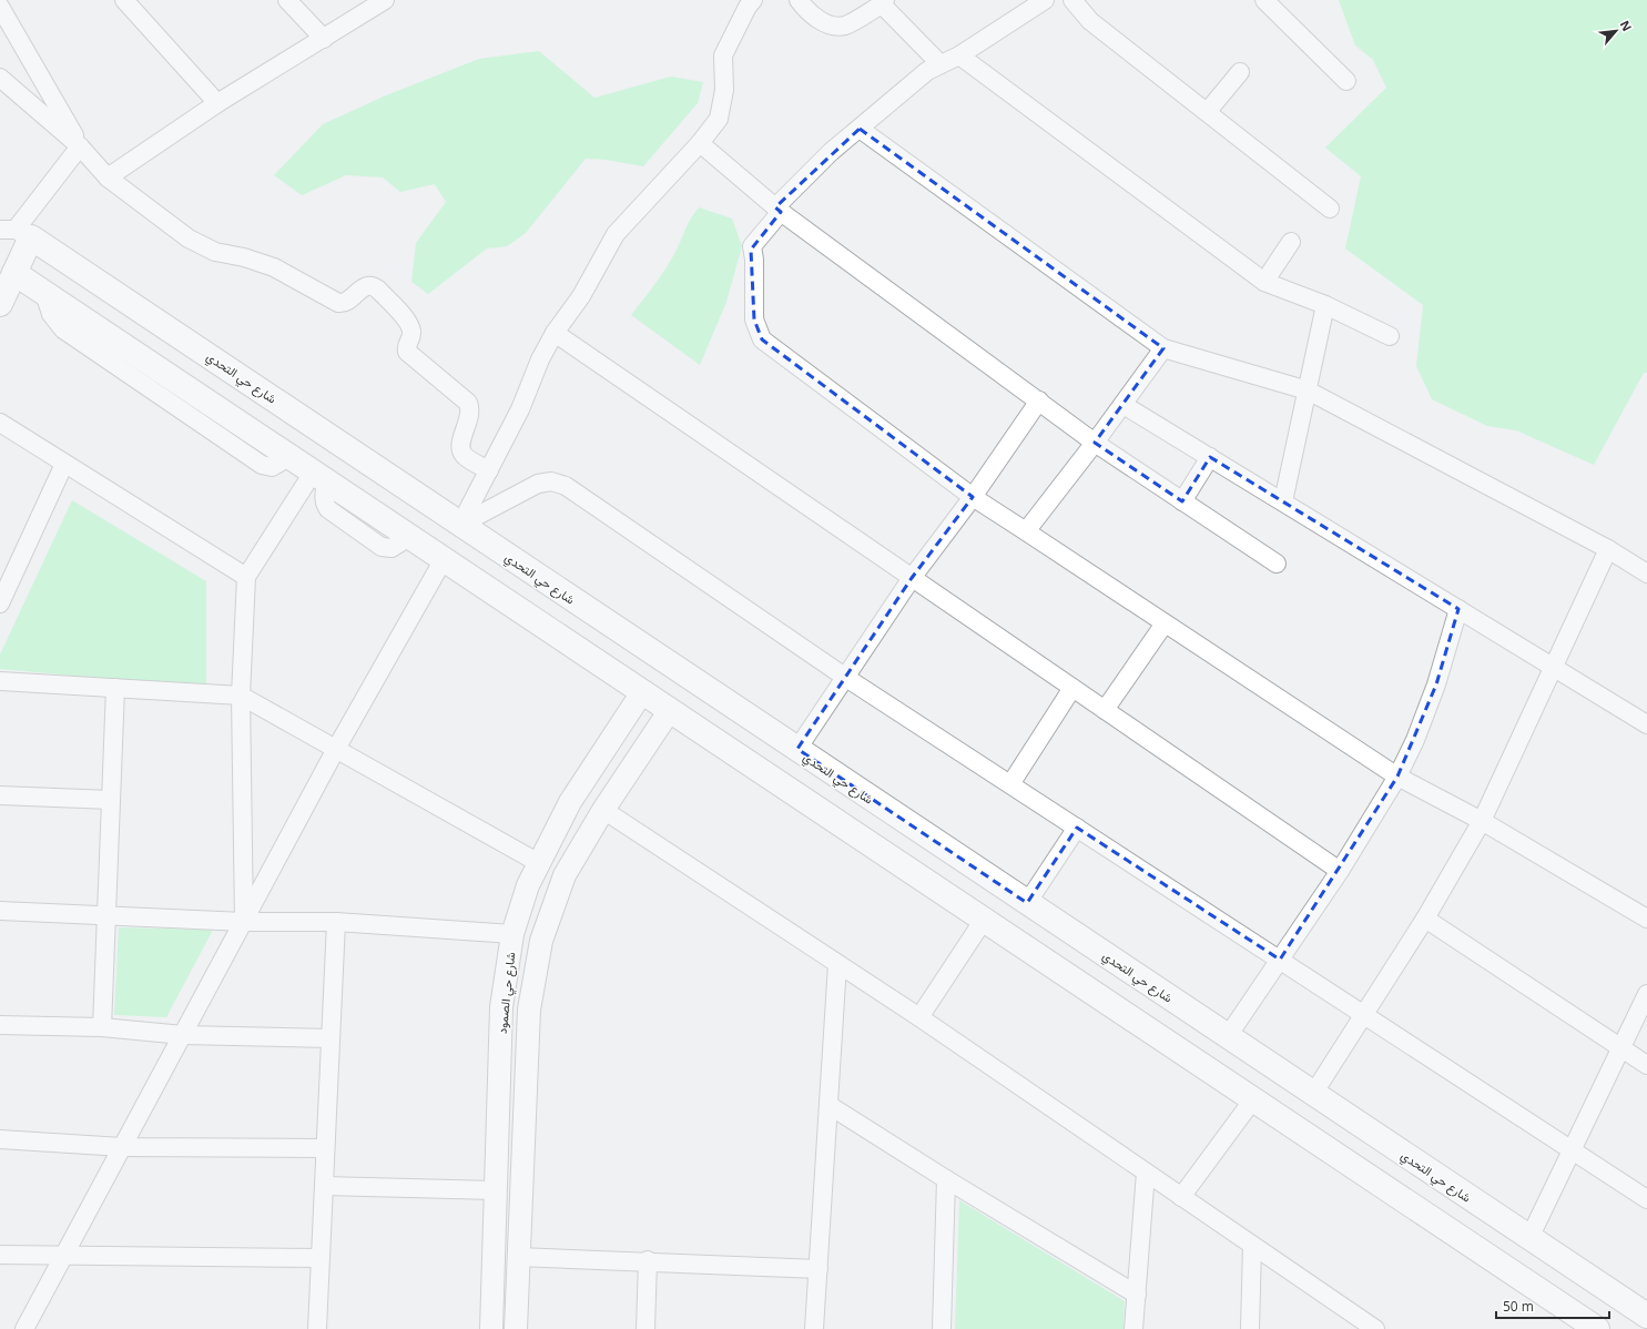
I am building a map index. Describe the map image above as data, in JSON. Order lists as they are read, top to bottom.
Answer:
{
  "streets": {
    "main road": ["شارع حي التحدي"],
    "street": ["شارع حي الصمود"]
  },
  "scale_bar": "50 m",
  "north": "top right"
}
